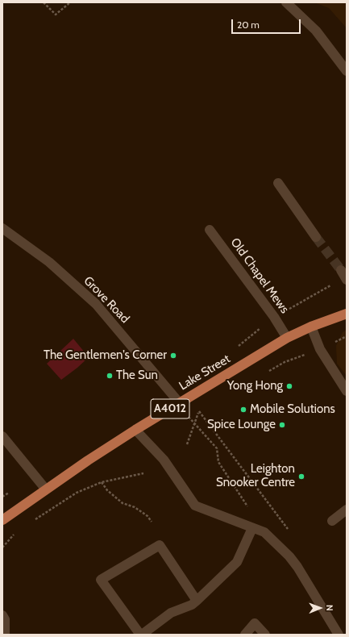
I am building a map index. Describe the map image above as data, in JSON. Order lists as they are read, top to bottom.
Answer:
{
  "streets": {
    "main road": ["Lake Street", "A4012"],
    "street": ["Old Chapel Mews", "Grove Road"]
  },
  "crossings": [
    ["Old Chapel Mews", "Lake Street"],
    ["Grove Road", "Lake Street"]
  ],
  "places": [
    "The Gentlemen's Corner",
    "The Sun",
    "Yong Hong",
    "Mobile Solutions",
    "Spice Lounge",
    "Leighton Snooker Centre"
  ],
  "scale_bar": "20 m",
  "north": "right"
}
